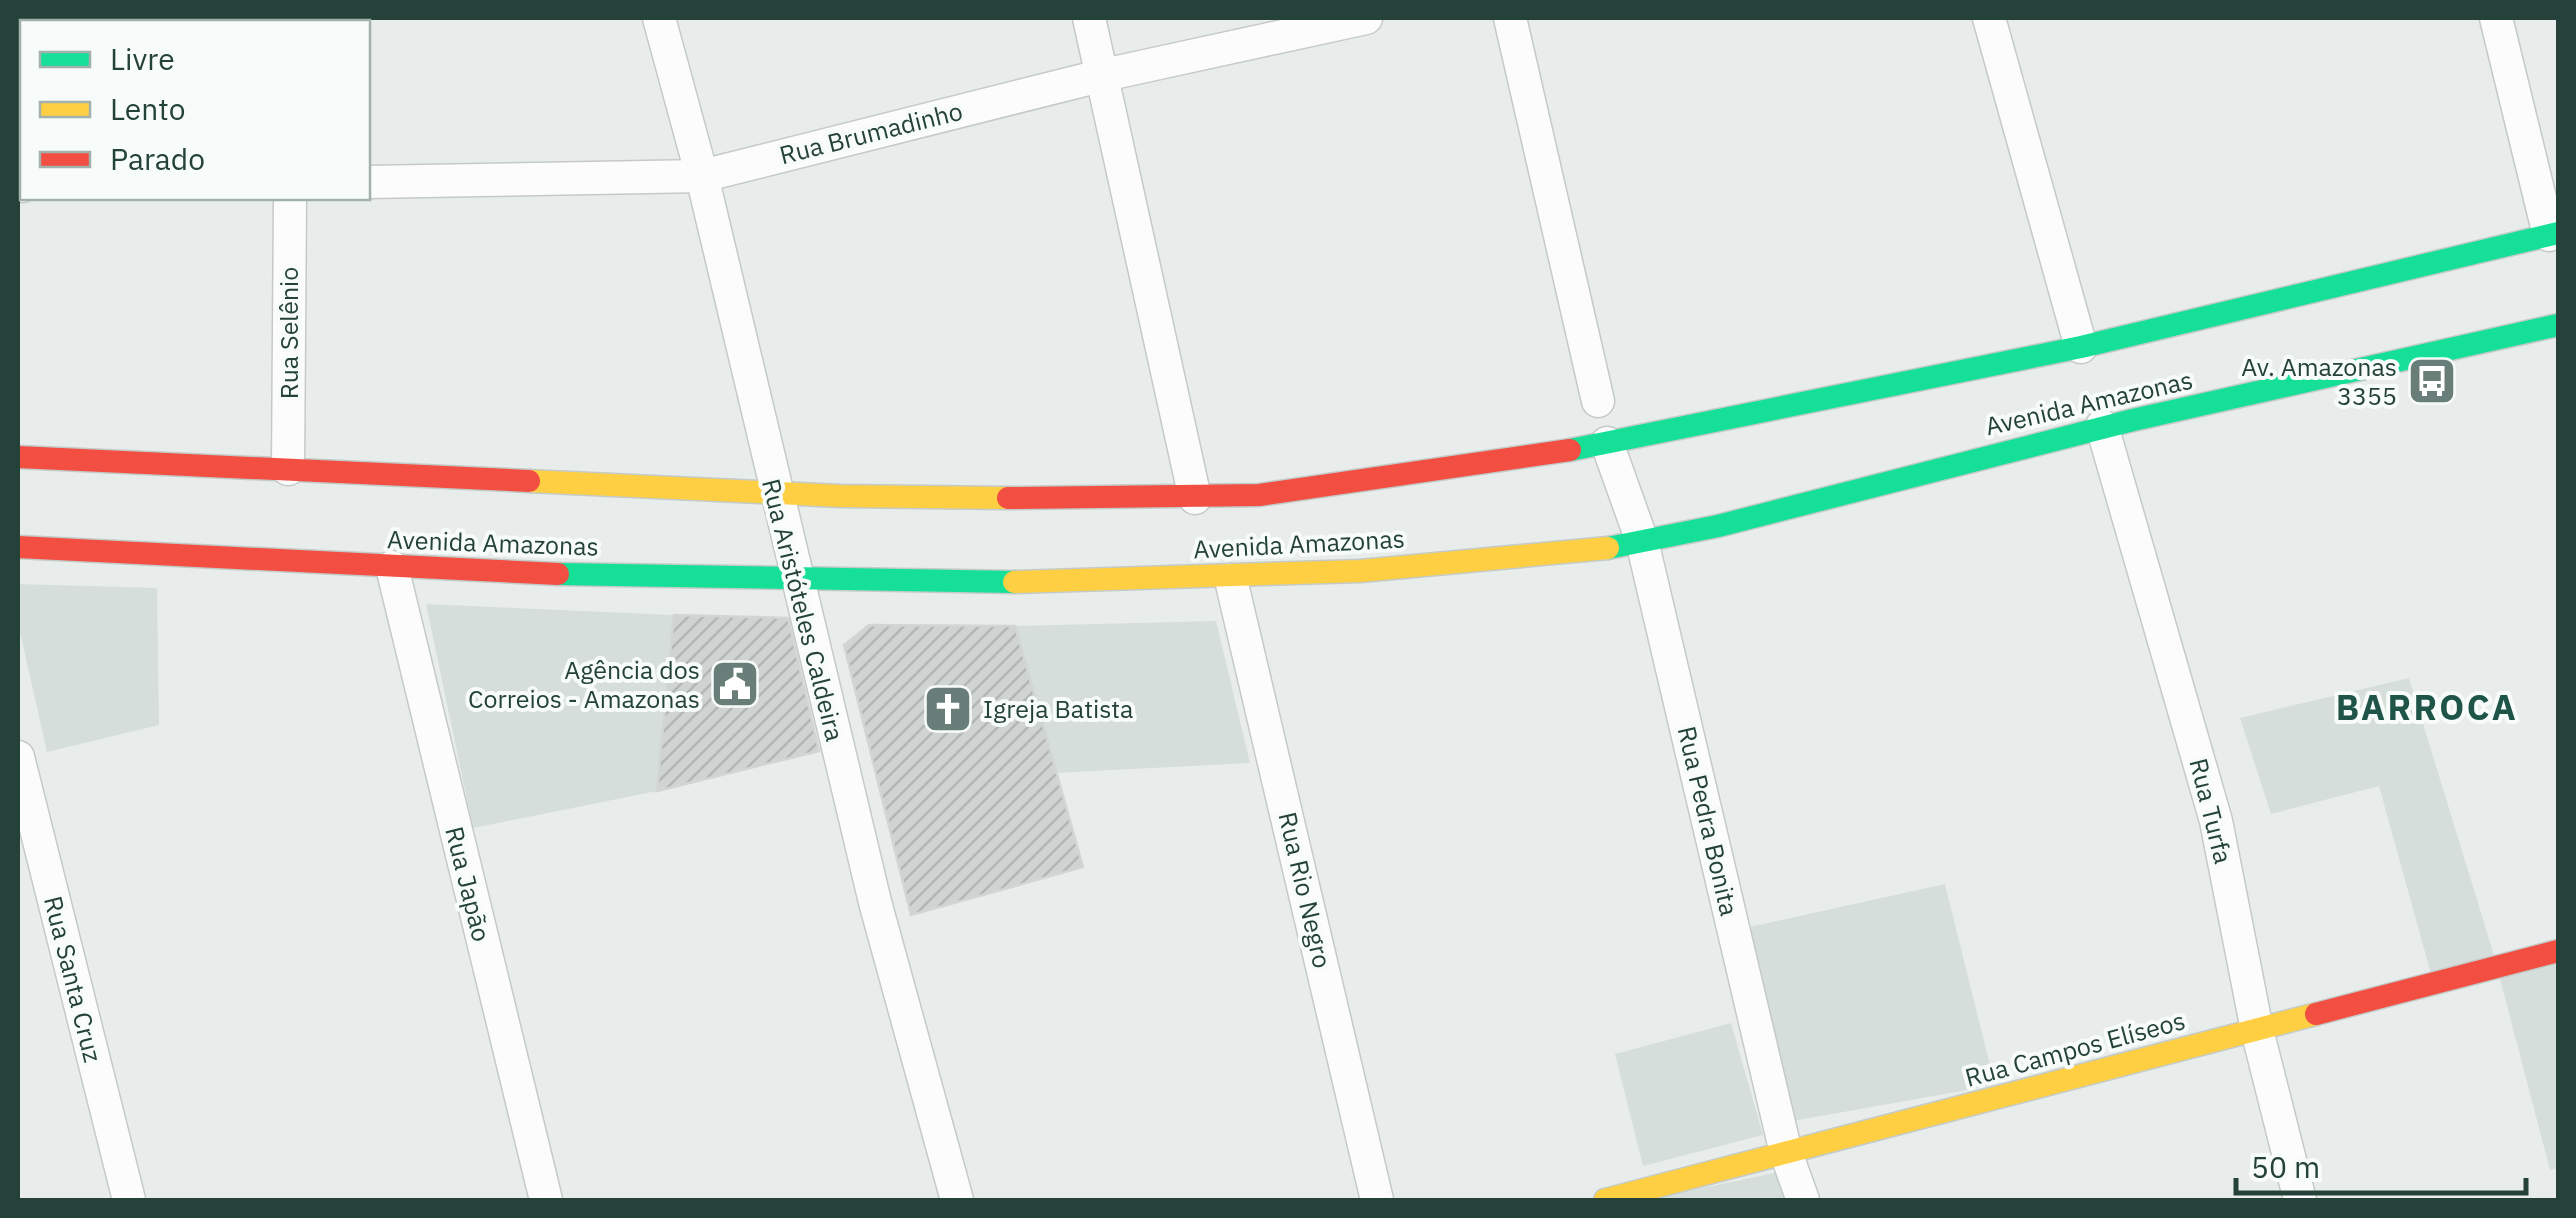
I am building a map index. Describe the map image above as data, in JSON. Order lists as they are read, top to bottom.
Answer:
{
  "streets": {
    "main road": ["Avenida Amazonas", "Rua Campos Elíseos"],
    "street": [
      "Rua Brumadinho",
      "Rua Selênio",
      "Rua Aristóteles Caldeira",
      "Rua Turfa",
      "Rua Pedra Bonita",
      "Rua Japão",
      "Rua Rio Negro",
      "Rua Santa Cruz"
    ]
  },
  "crossings": [
    ["Rua Brumadinho", "Rua Aristóteles Caldeira"],
    ["Rua Selênio", "Avenida Amazonas"],
    ["Avenida Amazonas", "Rua Aristóteles Caldeira"],
    ["Avenida Amazonas", "Rua Turfa"],
    ["Avenida Amazonas", "Rua Pedra Bonita"],
    ["Avenida Amazonas", "Rua Japão"],
    ["Avenida Amazonas", "Rua Rio Negro"],
    ["Rua Turfa", "Rua Campos Elíseos"],
    ["Rua Pedra Bonita", "Rua Campos Elíseos"]
  ],
  "districts": ["BARROCA"],
  "places": {
    "bus stop": ["Av. Amazonas 3355"],
    "public building": ["Agência dos Correios - Amazonas"],
    "church": ["Igreja Batista"]
  },
  "legend": ["Livre", "Lento", "Parado"],
  "scale_bar": "50 m"
}
